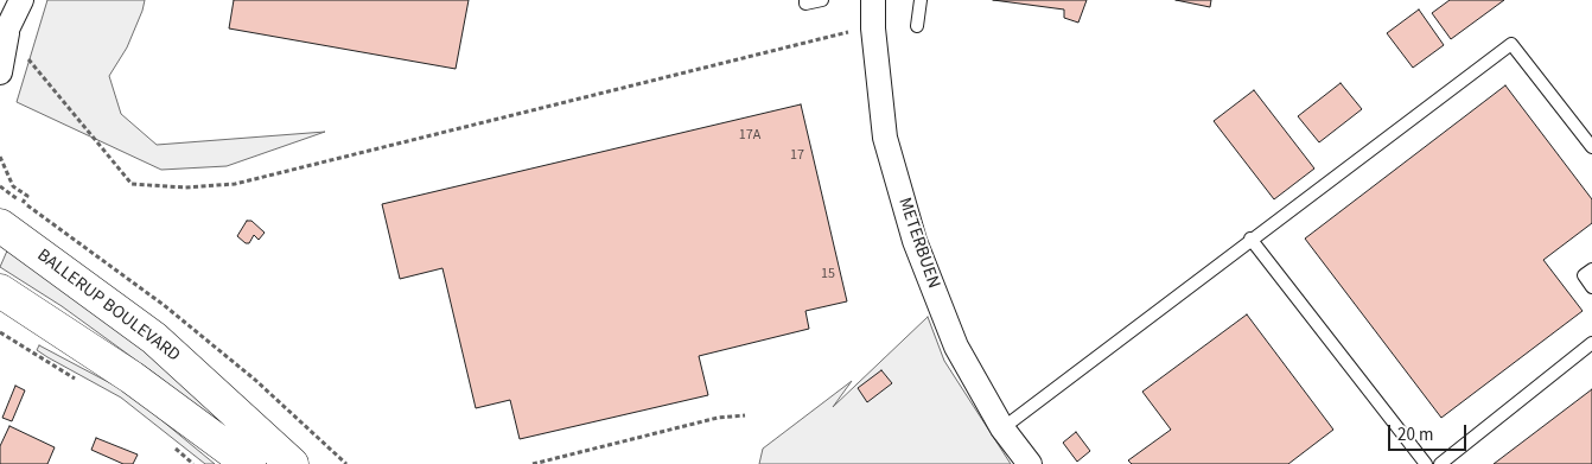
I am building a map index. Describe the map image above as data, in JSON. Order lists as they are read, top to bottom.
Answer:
{
  "streets": {
    "street": ["METERBUEN", "BALLERUP BOULEVARD"]
  },
  "house_numbers": ["17A", "17", "15"],
  "scale_bar": "20 m"
}
